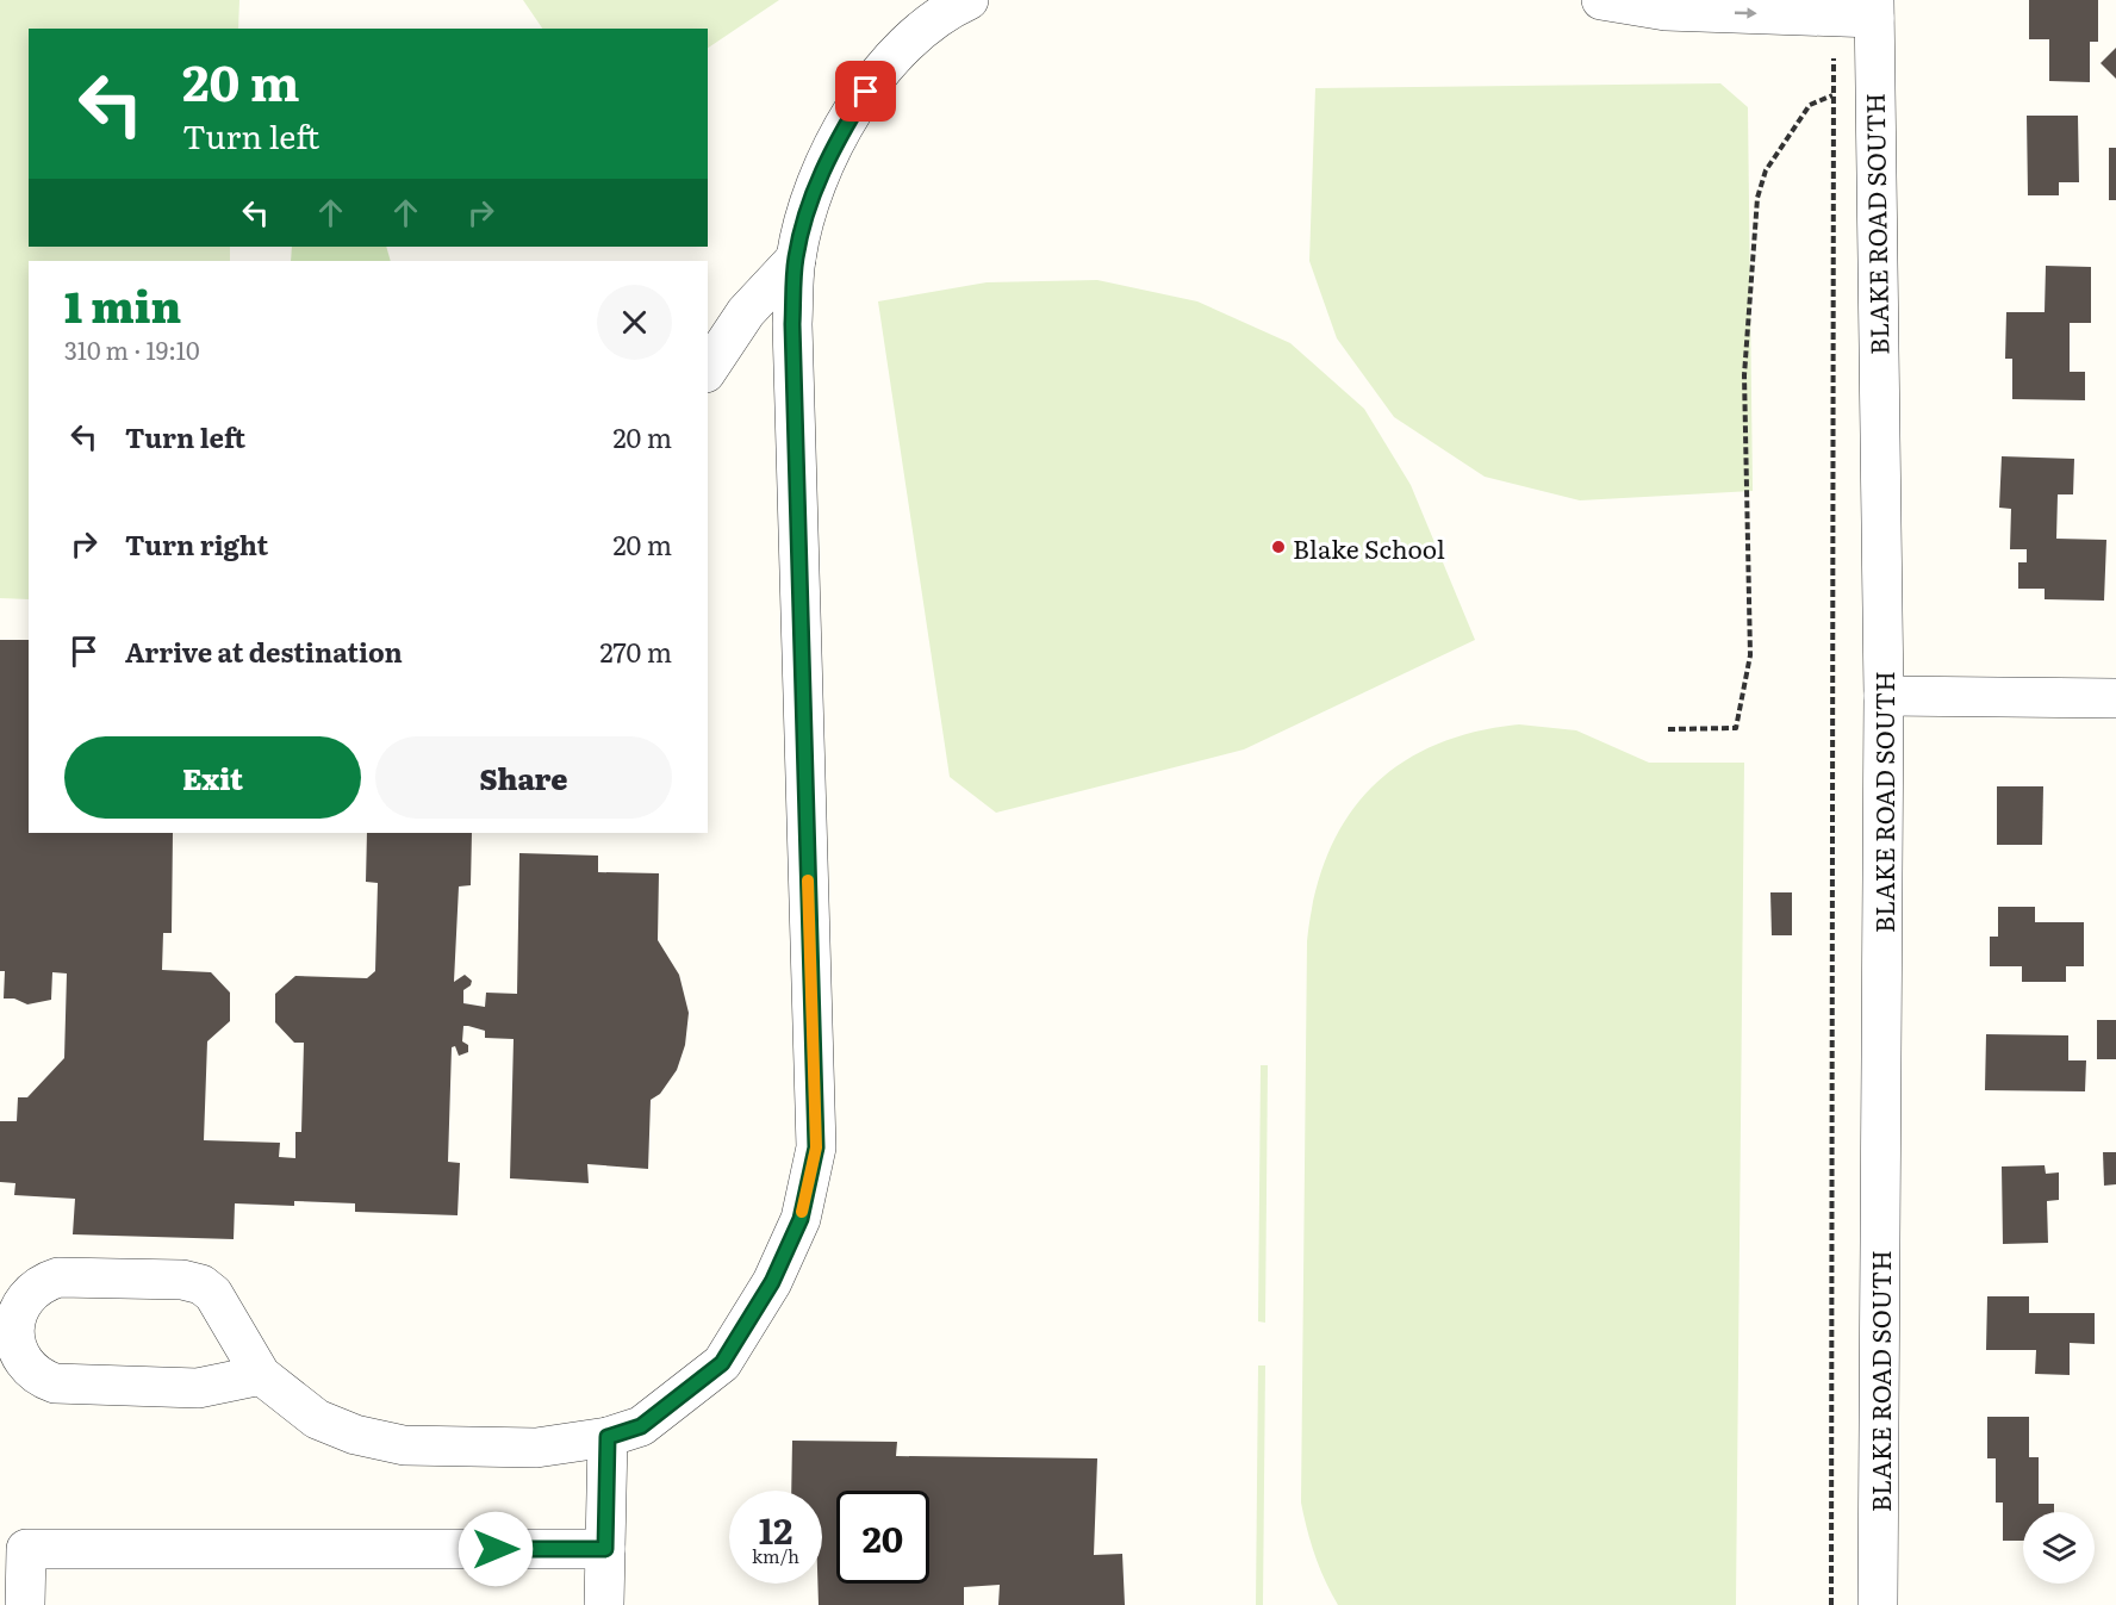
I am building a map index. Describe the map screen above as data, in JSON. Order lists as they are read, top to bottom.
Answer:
{
  "streets": {
    "street": ["BLAKE ROAD SOUTH"]
  },
  "places": ["Blake School"],
  "page": {
    "turn": ["20 m", "Turn left"],
    "heading": ["1 min", "310 m · 19:10"],
    "list": [
      {
        "name": "Turn left",
        "value": "20 m"
      },
      {
        "name": "Turn right",
        "value": "20 m"
      },
      {
        "name": "Arrive at destination",
        "value": "270 m"
      }
    ],
    "buttons": ["Exit", "Share"],
    "speed": "12 km/h",
    "limit": "20"
  }
}
